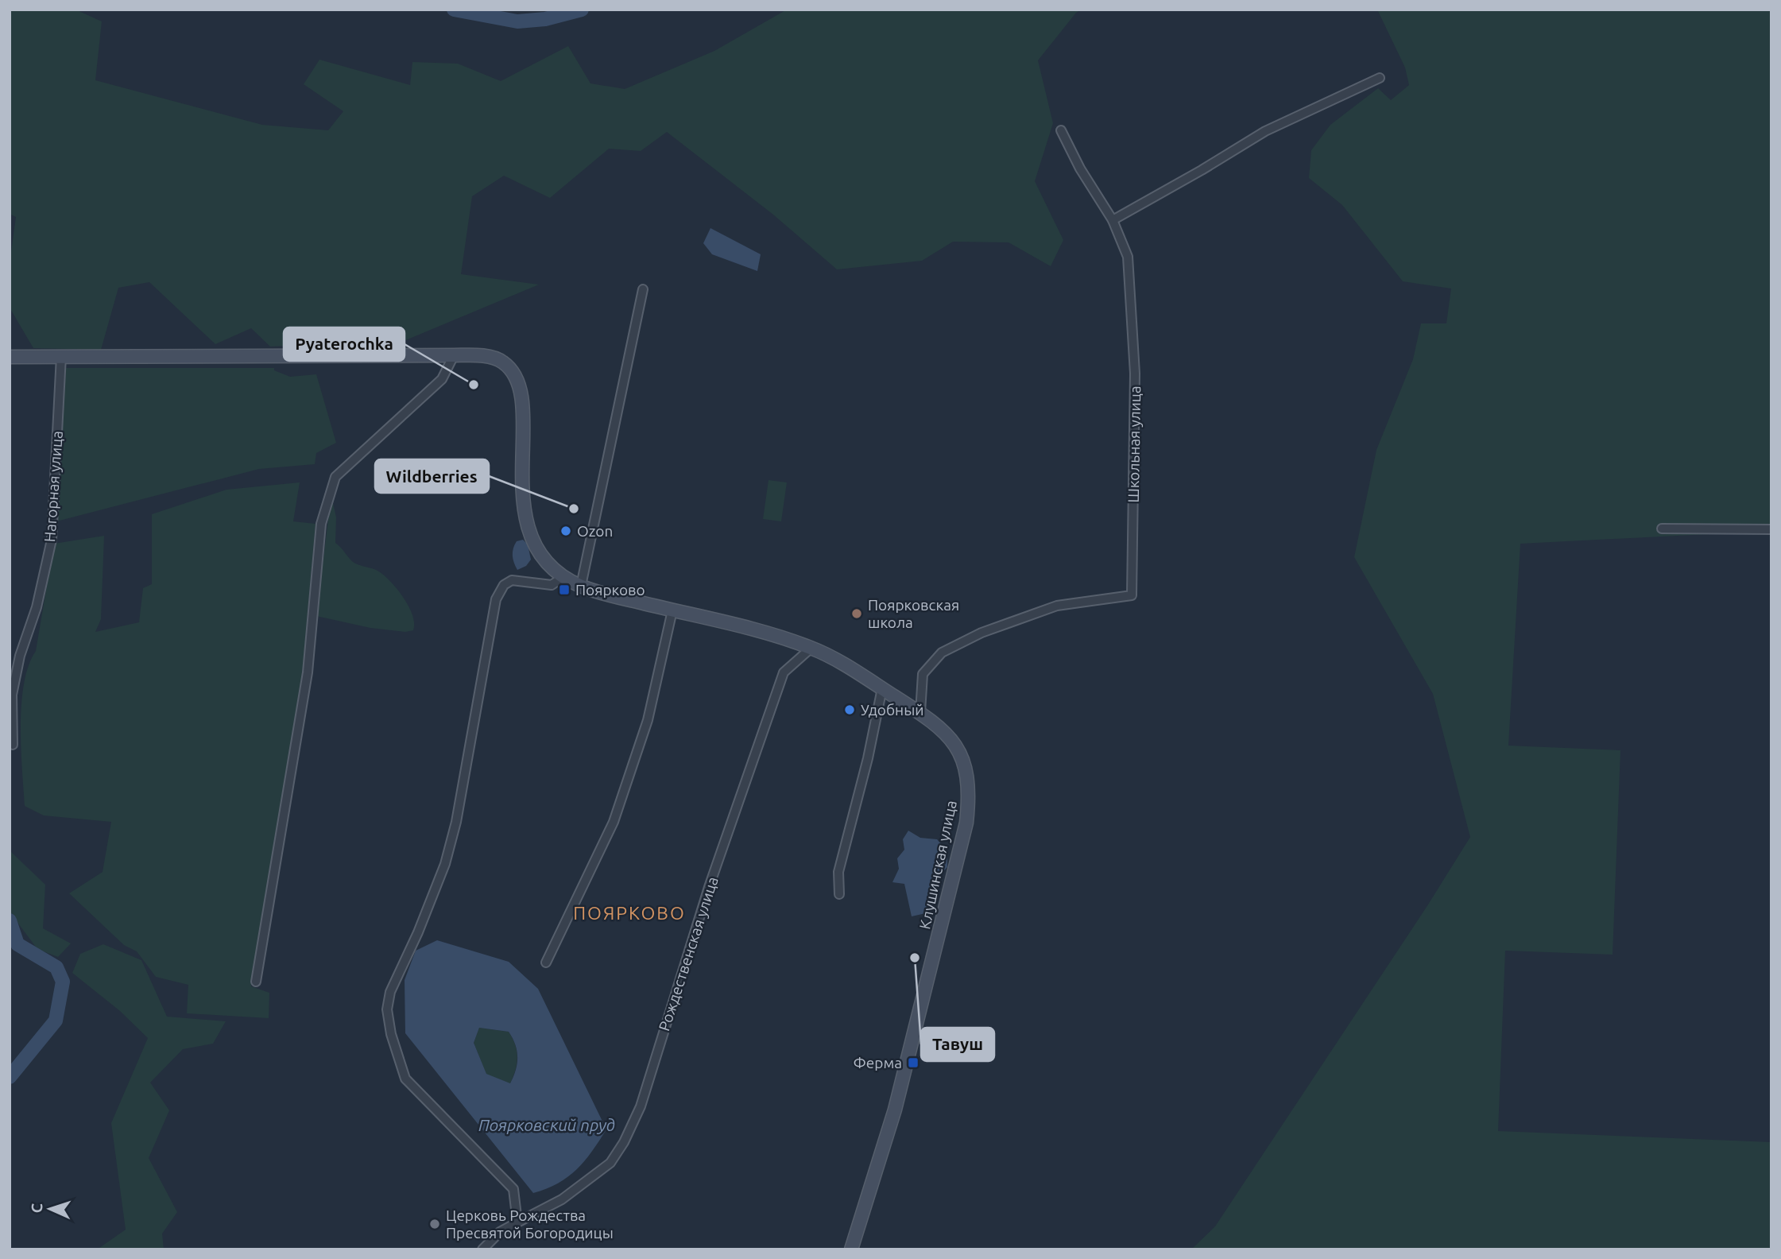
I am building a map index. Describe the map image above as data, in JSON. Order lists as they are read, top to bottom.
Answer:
{
  "streets": {
    "main road": ["Клушинская улица"],
    "street": ["Школьная улица", "Нагорная улица", "Рождественская улица"]
  },
  "crossings": [
    ["Школьная улица", "Клушинская улица"],
    ["Нагорная улица", "Клушинская улица"],
    ["Клушинская улица", "Рождественская улица"]
  ],
  "districts": ["ПОЯРКОВО"],
  "water": ["Поярковский пруд"],
  "places": {
    "other": [
      "Pyaterochka",
      "Wildberries",
      "Ozon",
      "Поярковская школа",
      "Удобный",
      "Тавуш",
      "Церковь Рождества Пресвятой Богородицы"
    ],
    "transit": ["Поярково", "Ферма"]
  },
  "north": "left"
}
